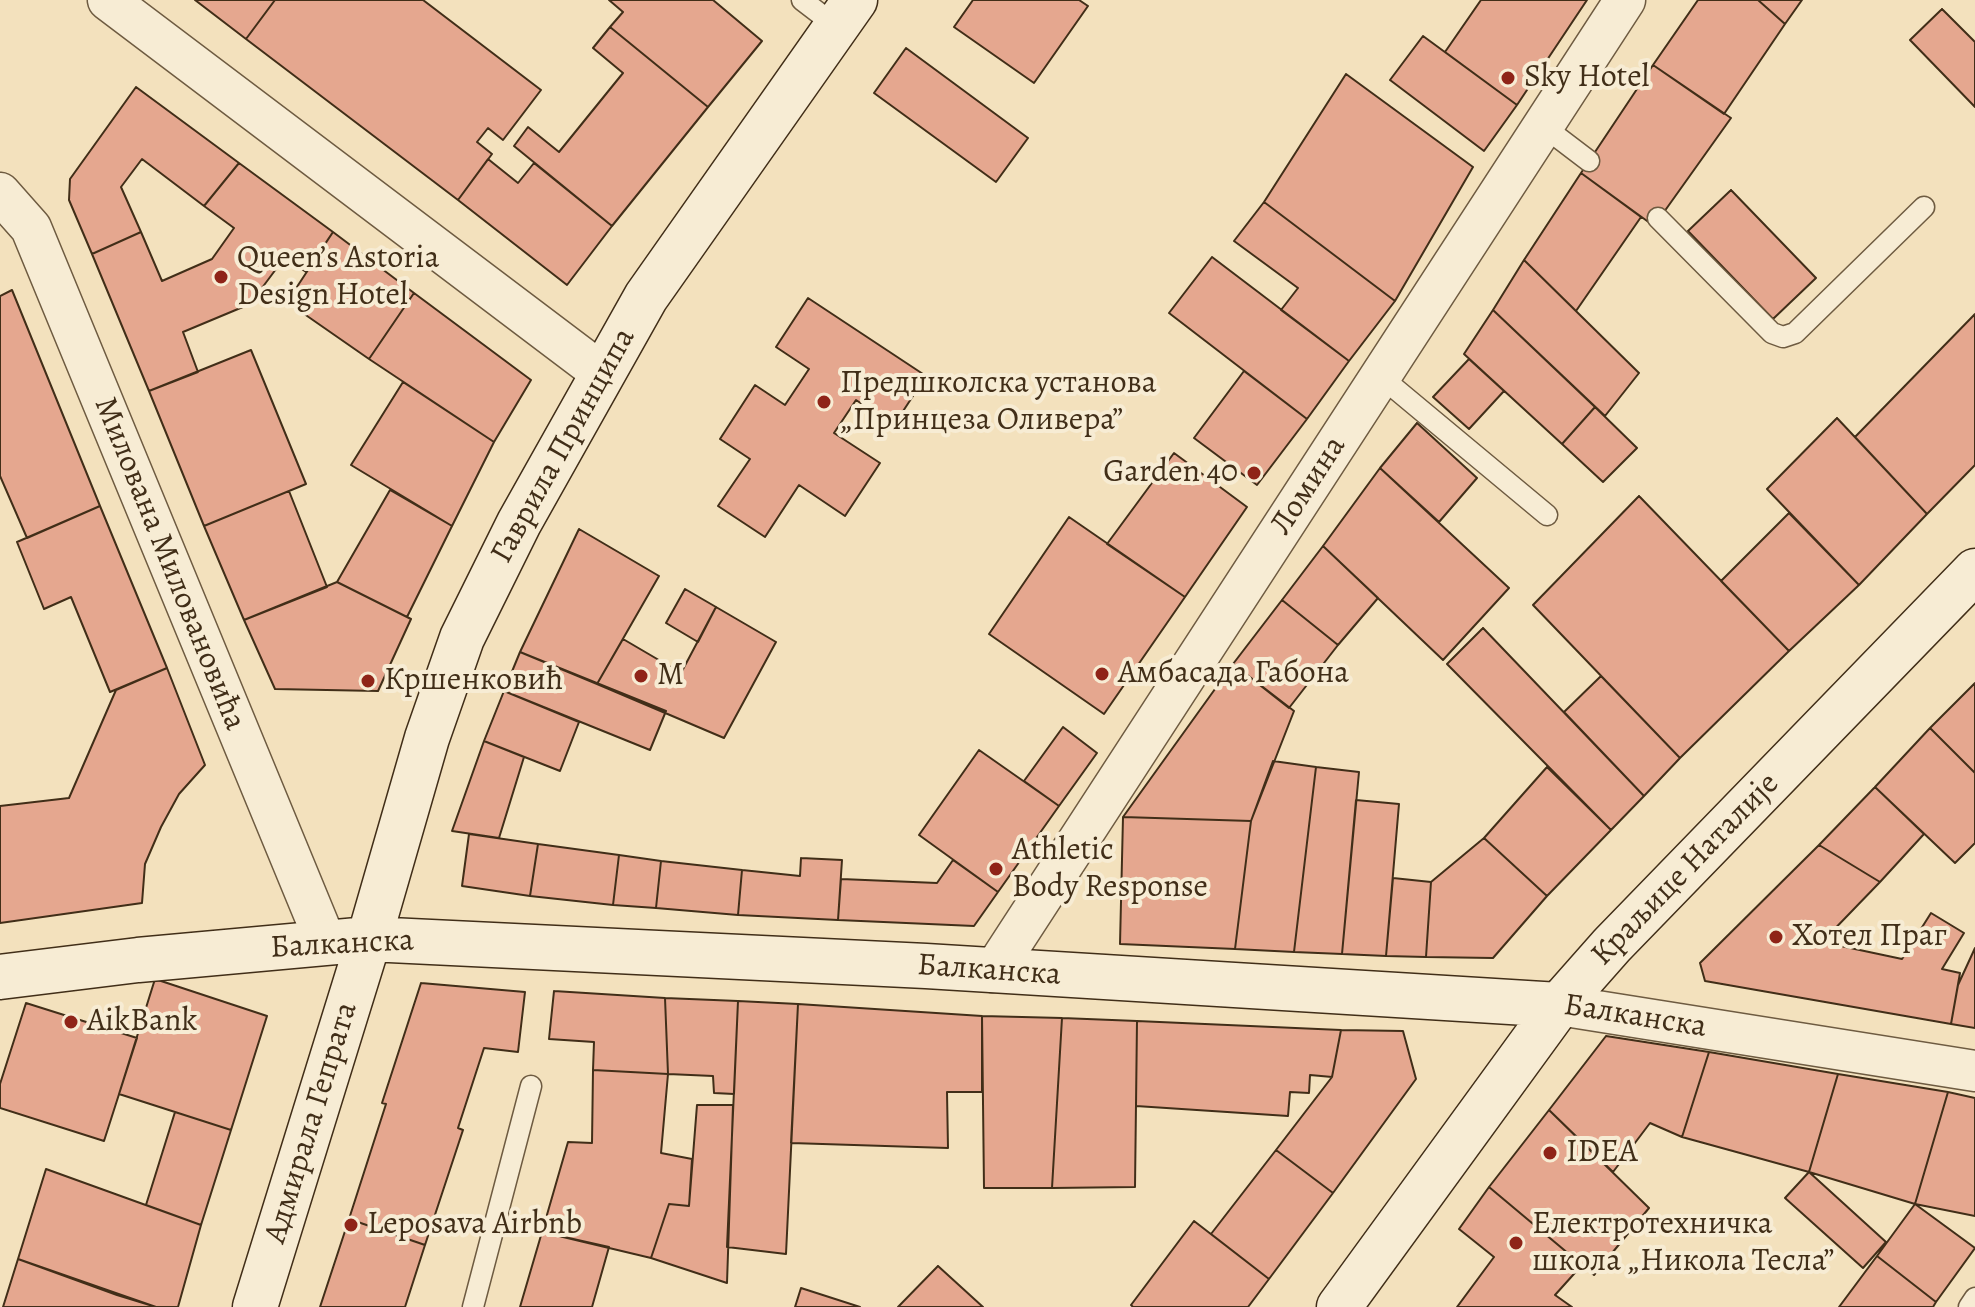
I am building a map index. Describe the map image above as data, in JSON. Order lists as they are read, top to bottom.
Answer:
{
  "streets": {
    "street": [
      "Гаврила Принципа",
      "Ломина",
      "Милована Миловановића",
      "Краљице Наталије",
      "Балканска",
      "Адмирала Гепрата"
    ]
  },
  "crossings": [
    ["Гаврила Принципа", "Балканска"],
    ["Гаврила Принципа", "Адмирала Гепрата"],
    ["Ломина", "Балканска"],
    ["Милована Миловановића", "Балканска"],
    ["Краљице Наталије", "Балканска"],
    ["Балканска", "Адмирала Гепрата"]
  ],
  "places": [
    "Sky Hotel",
    "Queen’s Astoria Design Hotel",
    "Предшколска установа „Принцеза Оливера”",
    "Garden 40",
    "Амбасада Габона",
    "M",
    "Кршенковић",
    "Athletic Body Response",
    "Хотел Праг",
    "AikBank",
    "IDEA",
    "Leposava Airbnb",
    "Електротехничка школа „Никола Тесла”"
  ]
}
